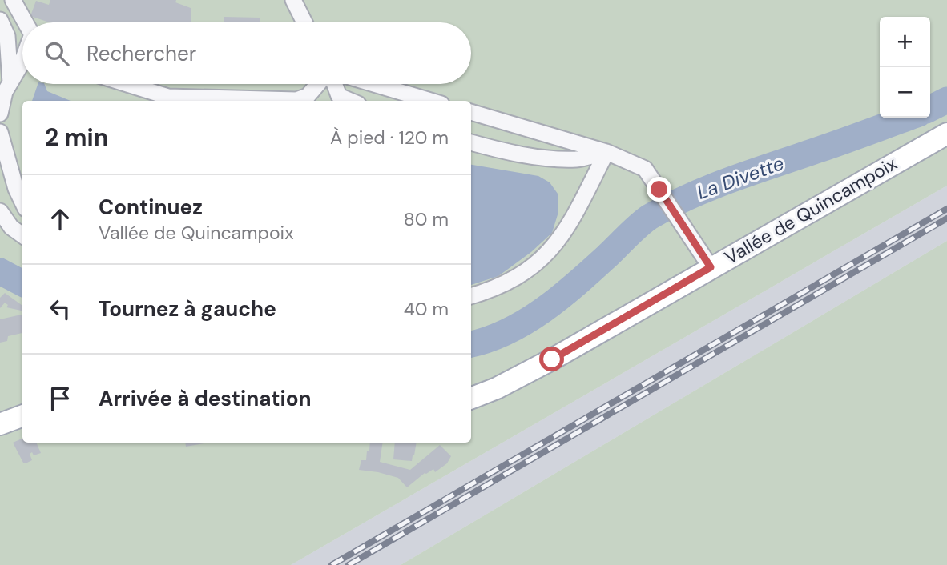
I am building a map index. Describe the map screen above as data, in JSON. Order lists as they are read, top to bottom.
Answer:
{
  "streets": {
    "main road": ["Vallée de Quincampoix"]
  },
  "water": ["La Divette"],
  "page": {
    "map_buttons": ["+", "−"],
    "search": "Rechercher",
    "heading": ["2 min", "À pied · 120 m"],
    "list": [
      ["Continuez", "Vallée de Quincampoix", "80 m"],
      ["Tournez à gauche", "40 m"],
      "Arrivée à destination"
    ]
  }
}
